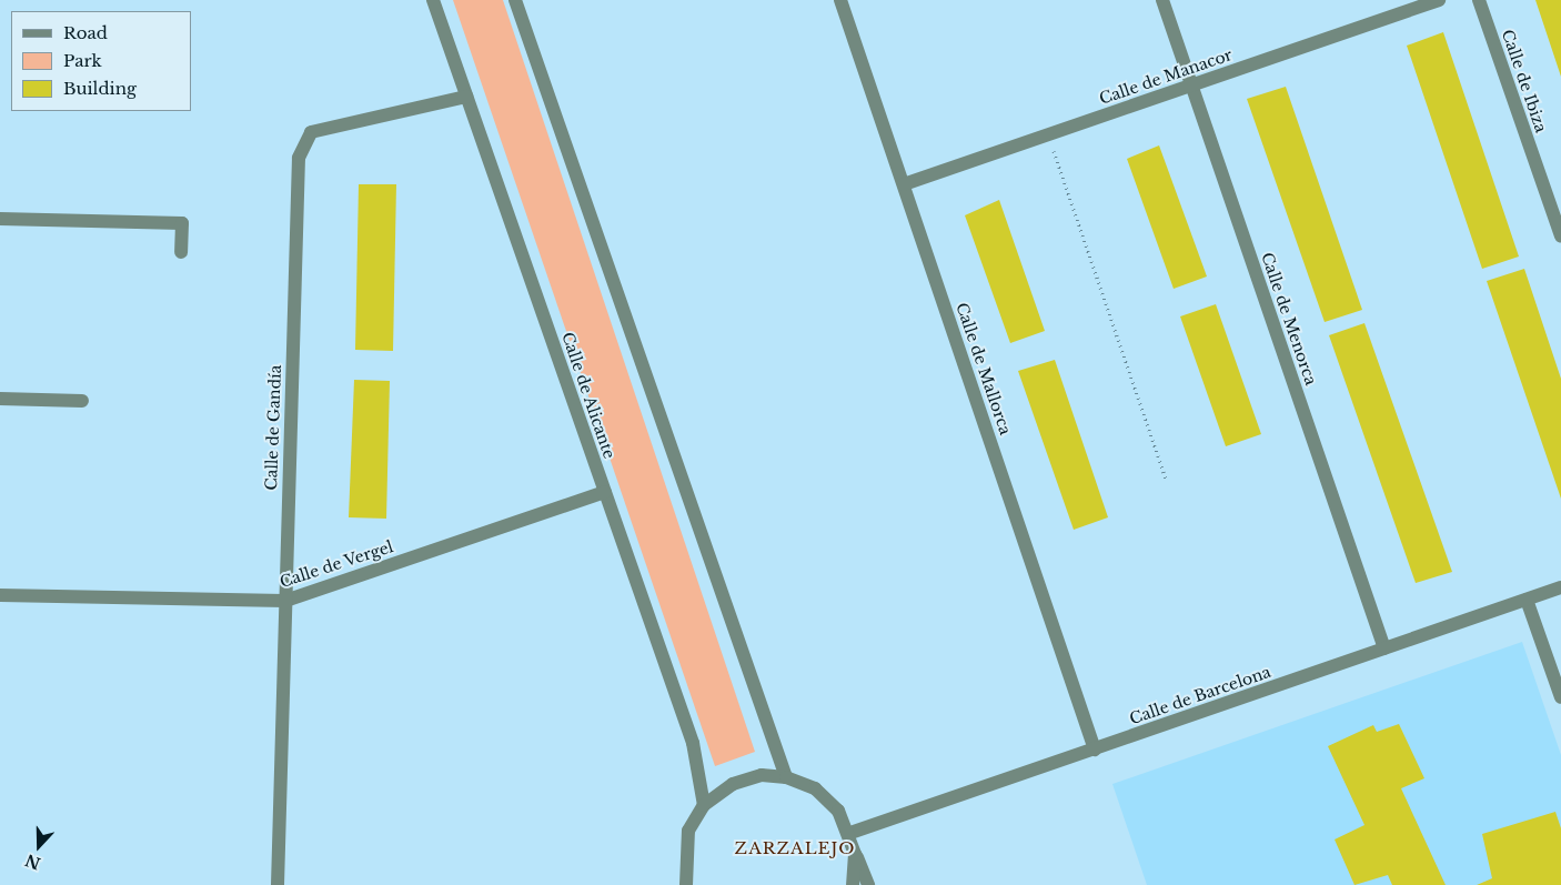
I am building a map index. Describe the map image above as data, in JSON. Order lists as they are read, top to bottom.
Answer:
{
  "streets": {
    "street": [
      "Calle de Manacor",
      "Calle de Ibiza",
      "Calle de Menorca",
      "Calle de Mallorca",
      "Calle de Alicante",
      "Calle de Gandía",
      "Calle de Vergel",
      "Calle de Barcelona"
    ]
  },
  "crossings": [
    ["Calle de Manacor", "Calle de Menorca"],
    ["Calle de Manacor", "Calle de Mallorca"],
    ["Calle de Menorca", "Calle de Barcelona"],
    ["Calle de Mallorca", "Calle de Barcelona"],
    ["Calle de Alicante", "Calle de Gandía"],
    ["Calle de Alicante", "Calle de Vergel"],
    ["Calle de Gandía", "Calle de Vergel"]
  ],
  "districts": ["ZARZALEJO"],
  "legend": ["Road", "Park", "Building"],
  "north": "bottom"
}
